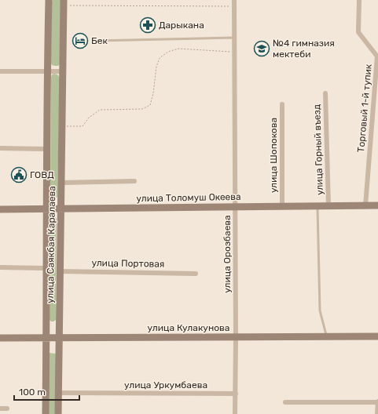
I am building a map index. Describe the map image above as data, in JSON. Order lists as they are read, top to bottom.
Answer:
{
  "streets": {
    "street": [
      "Торговый 1-й тупик",
      "улица Горный въезд",
      "улица Шопокова",
      "улица Толомуш Океева",
      "улица Саякбая Каралаева",
      "улица Орозбаева",
      "улица Портовая",
      "улица Кулакунова",
      "улица Уркумбаева"
    ]
  },
  "crossings": [
    ["Торговый 1-й тупик", "улица Толомуш Океева"],
    ["улица Горный въезд", "улица Толомуш Океева"],
    ["улица Шопокова", "улица Толомуш Океева"],
    ["улица Толомуш Океева", "улица Саякбая Каралаева"],
    ["улица Толомуш Океева", "улица Орозбаева"],
    ["улица Саякбая Каралаева", "улица Портовая"],
    ["улица Саякбая Каралаева", "улица Кулакунова"],
    ["улица Саякбая Каралаева", "улица Уркумбаева"],
    ["улица Орозбаева", "улица Кулакунова"],
    ["улица Орозбаева", "улица Уркумбаева"]
  ],
  "places": {
    "pharmacy": ["Дарыкана"],
    "hotel": ["Бек"],
    "school or university": ["№4 гимназия мектеби"],
    "public building": ["ГОВД"]
  },
  "scale_bar": "100 m"
}
